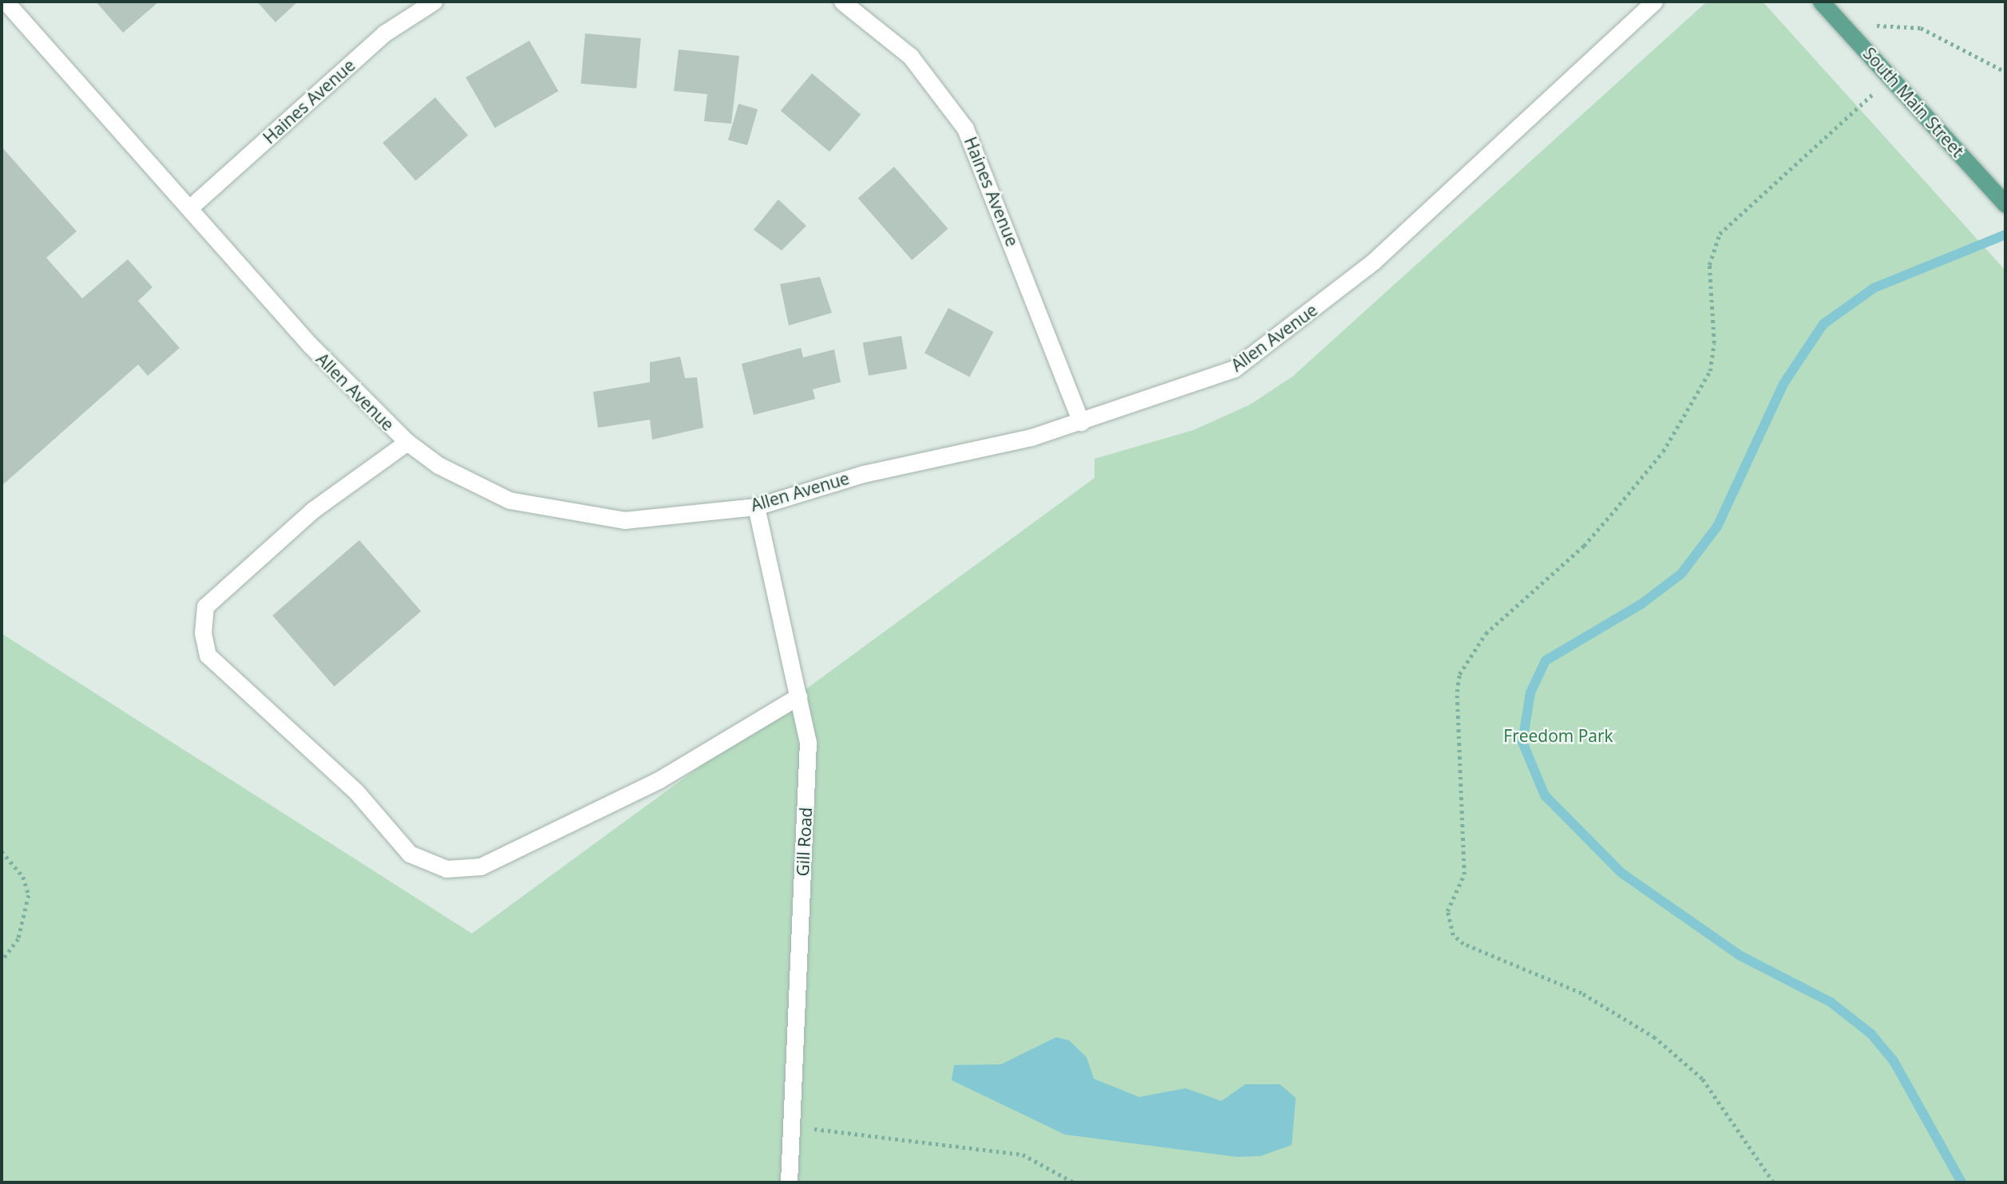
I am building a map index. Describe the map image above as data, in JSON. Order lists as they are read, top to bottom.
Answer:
{
  "streets": {
    "main road": ["South Main Street"],
    "street": ["Haines Avenue", "Allen Avenue", "Gill Road"]
  },
  "crossings": [
    ["Haines Avenue", "Allen Avenue"],
    ["Allen Avenue", "Gill Road"]
  ],
  "parks": ["Freedom Park"]
}
